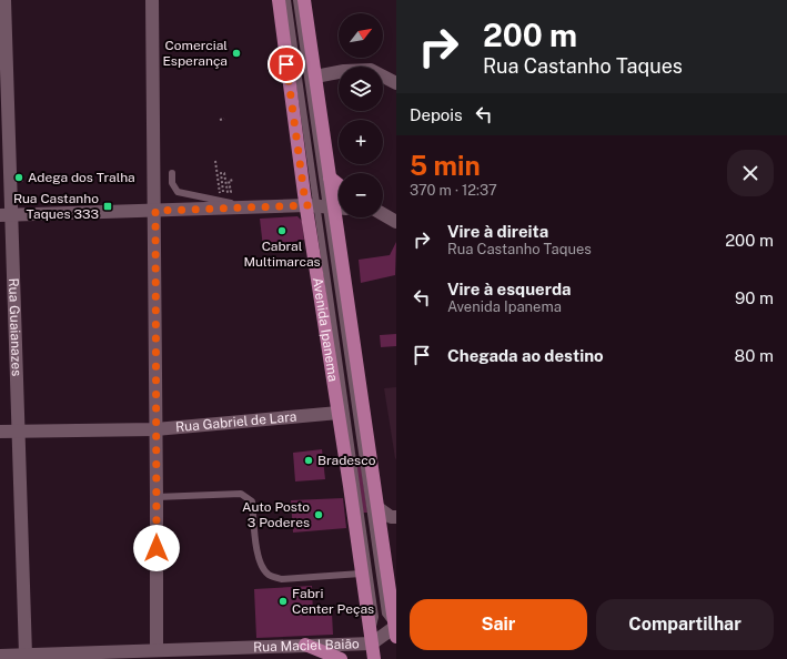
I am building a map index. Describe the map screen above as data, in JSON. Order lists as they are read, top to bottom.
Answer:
{
  "streets": {
    "main road": ["Avenida Ipanema"],
    "street": ["Rua Guaianazes", "Rua Gabriel de Lara", "Rua Maciel Baião"]
  },
  "crossings": [
    ["Rua Guaianazes", "Rua Gabriel de Lara"],
    ["Rua Guaianazes", "Rua Maciel Baião"],
    ["Avenida Ipanema", "Rua Gabriel de Lara"],
    ["Avenida Ipanema", "Rua Maciel Baião"]
  ],
  "places": {
    "other": [
      "Comercial Esperança",
      "Adega dos Tralha",
      "Cabral Multimarcas",
      "Bradesco",
      "Auto Posto 3 Poderes",
      "Fabri Center Peças"
    ],
    "transit": ["Rua Castanho Taques 333"]
  },
  "north": "top right",
  "page": {
    "turn": ["200 m", "Rua Castanho Taques"],
    "map_buttons": ["+", "−"],
    "then": "Depois",
    "heading": ["5 min", "370 m · 12:37"],
    "list": [
      {
        "name": "Vire à direita",
        "note": "Rua Castanho Taques",
        "value": "200 m"
      },
      {
        "name": "Vire à esquerda",
        "note": "Avenida Ipanema",
        "value": "90 m"
      },
      {
        "name": "Chegada ao destino",
        "value": "80 m"
      }
    ],
    "buttons": ["Sair", "Compartilhar"]
  }
}
